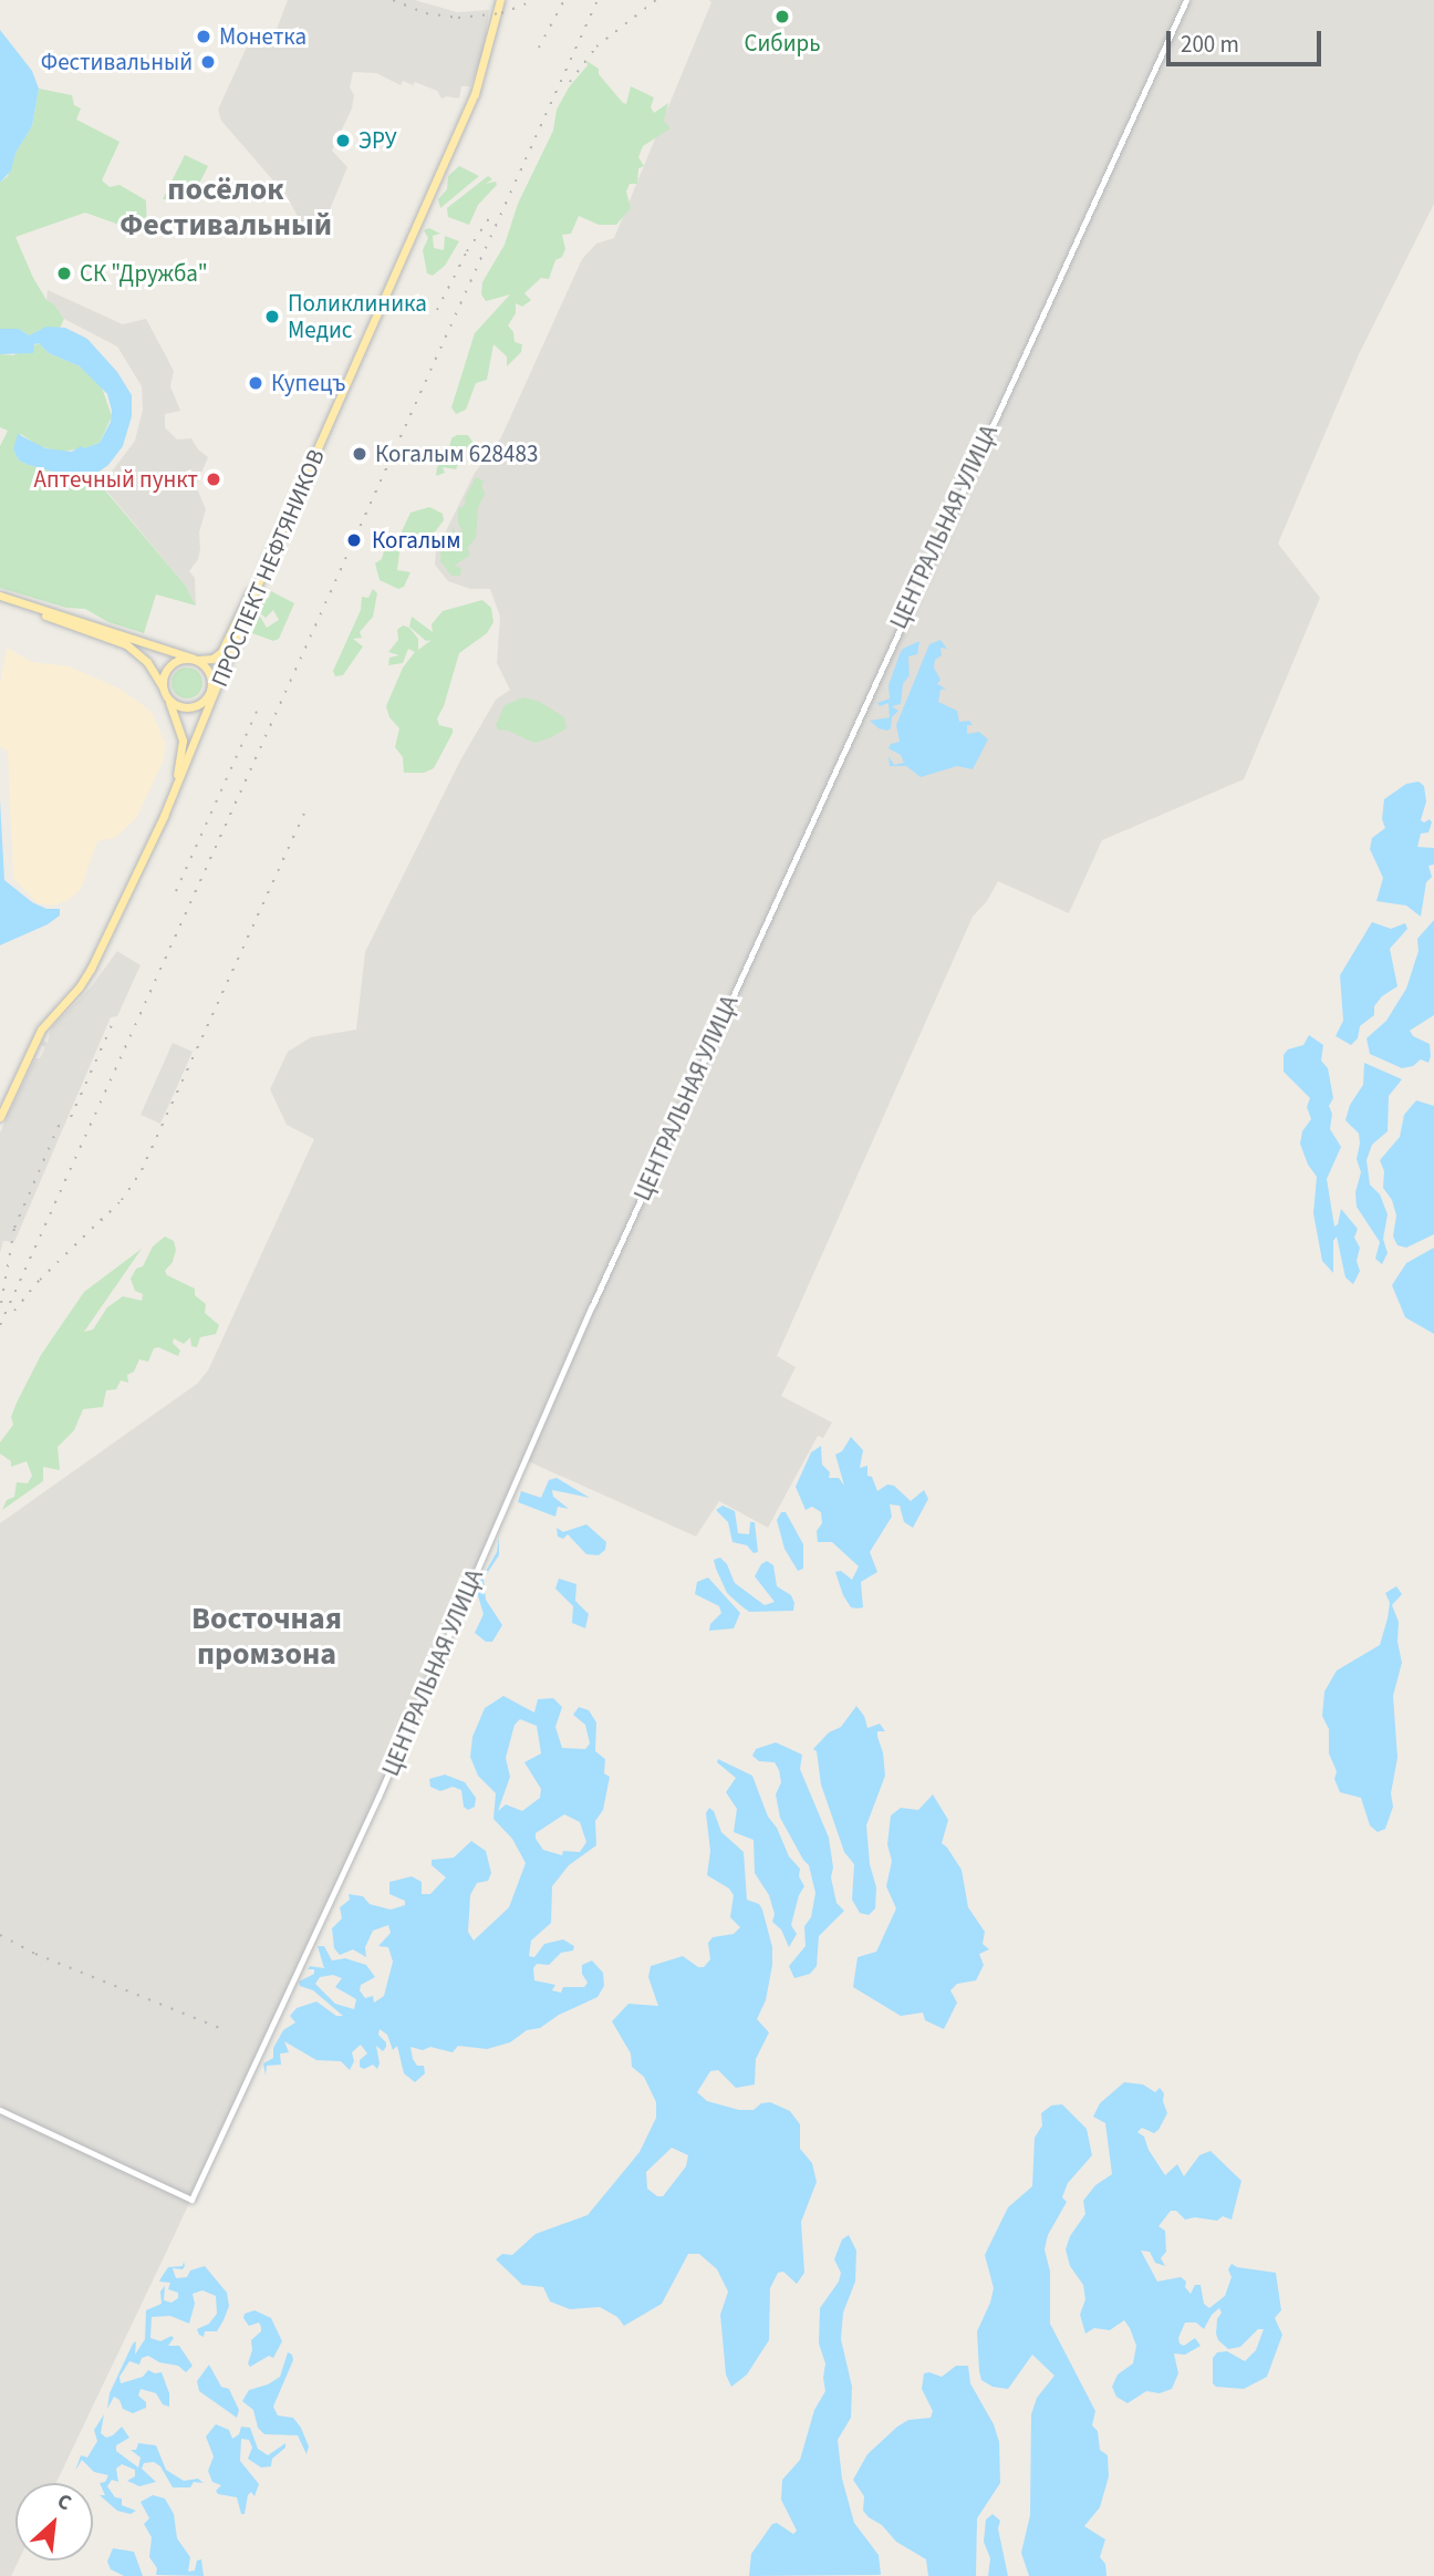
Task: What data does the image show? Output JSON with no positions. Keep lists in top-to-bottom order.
{
  "streets": {
    "main road": ["ПРОСПЕКТ НЕФТЯНИКОВ"],
    "street": ["ЦЕНТРАЛЬНАЯ УЛИЦА"]
  },
  "districts": ["посёлок Фестивальный", "Восточная промзона"],
  "places": [
    "Сибирь",
    "Монетка",
    "Фестивальный",
    "ЭРУ",
    "СК \"Дружба\"",
    "Поликлиника Медис",
    "Купецъ",
    "Когалым 628483",
    "Аптечный пункт",
    "Когалым"
  ],
  "scale_bar": "200 m",
  "north": "top right"
}
